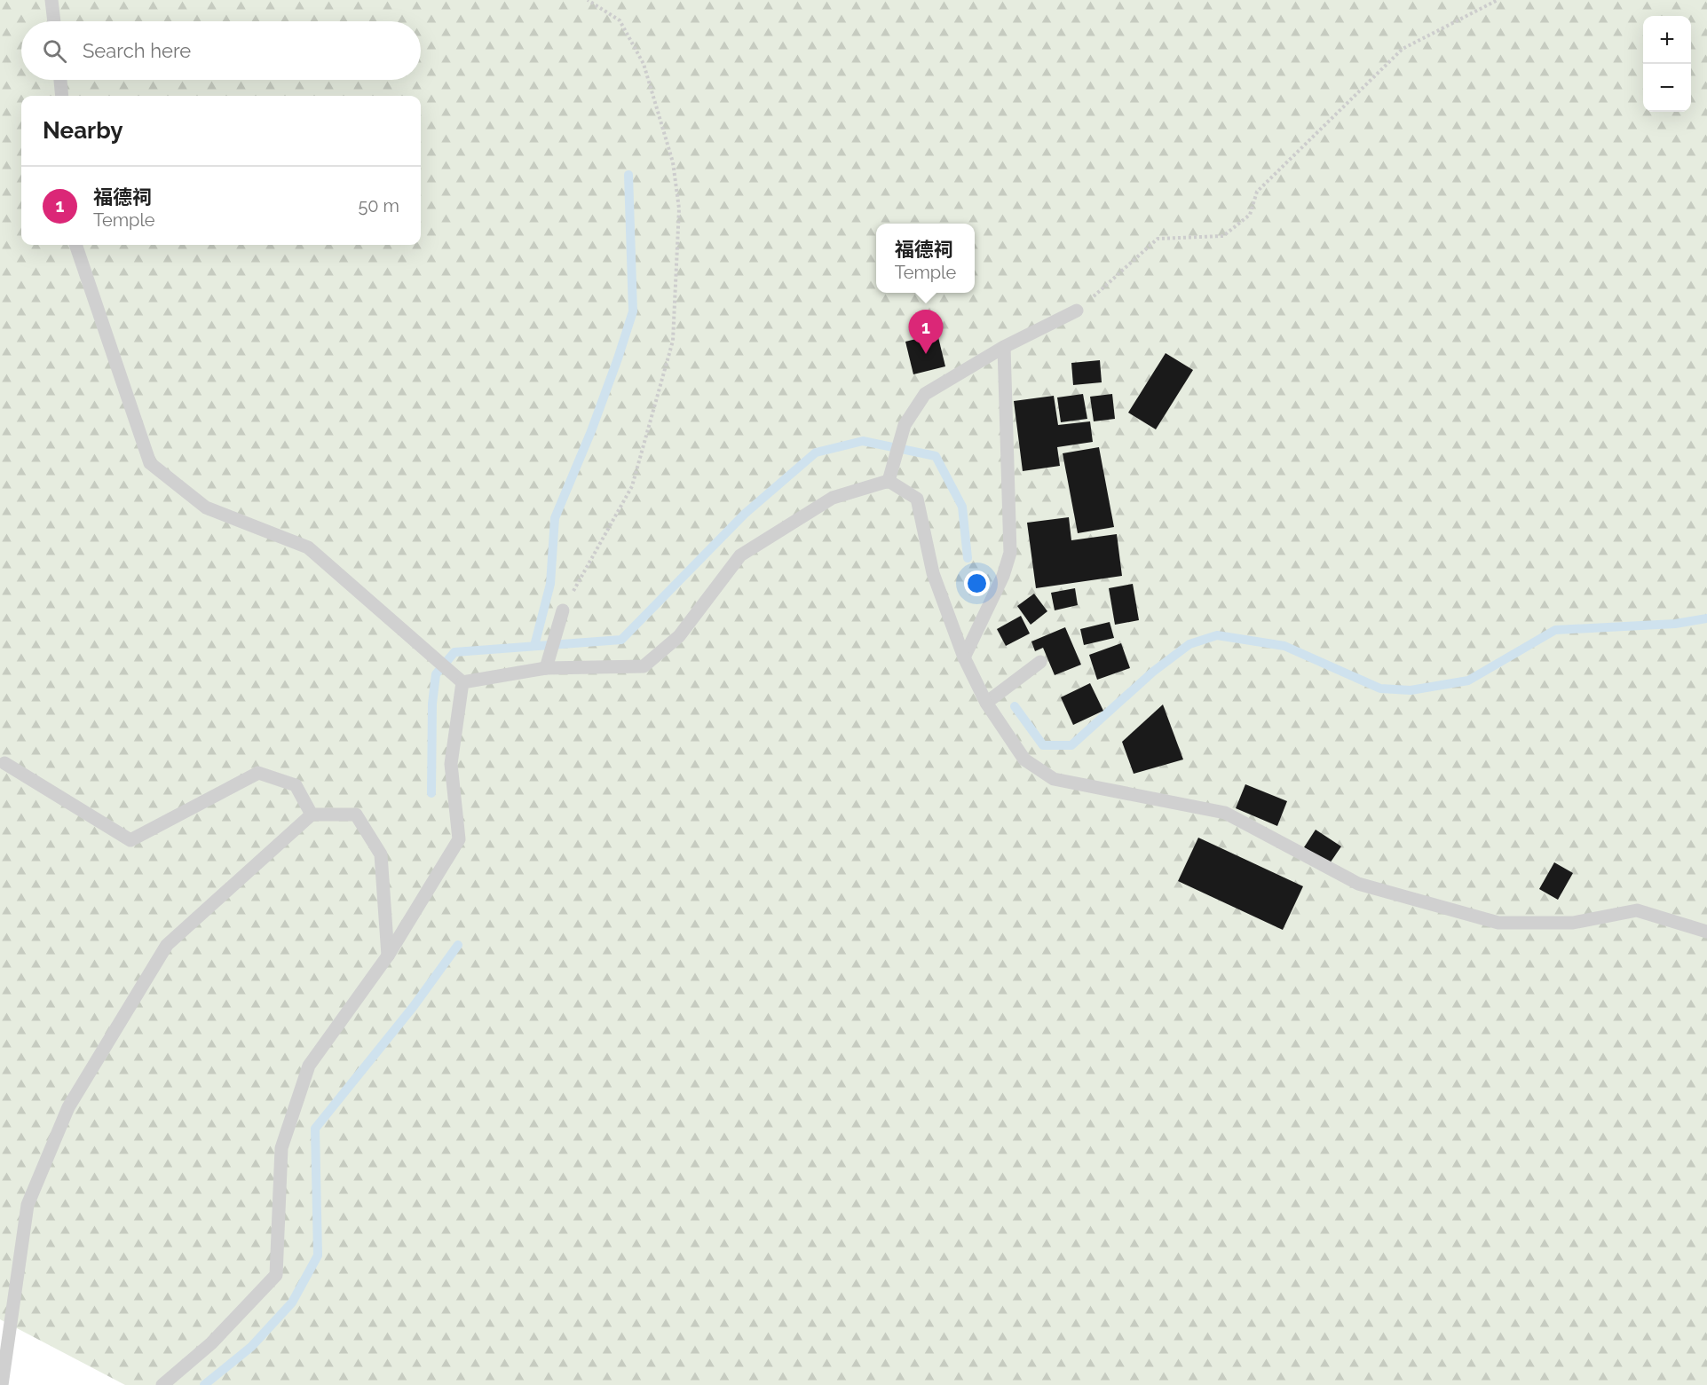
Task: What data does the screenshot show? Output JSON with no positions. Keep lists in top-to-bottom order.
{
  "page": {
    "map_buttons": ["+", "−"],
    "search": "Search here",
    "heading": "Nearby",
    "list": [
      {
        "mark": "1",
        "name": "福德祠",
        "note": "Temple",
        "value": "50 m"
      }
    ],
    "popup": ["福德祠", "Temple"],
    "pins": "1"
  }
}
